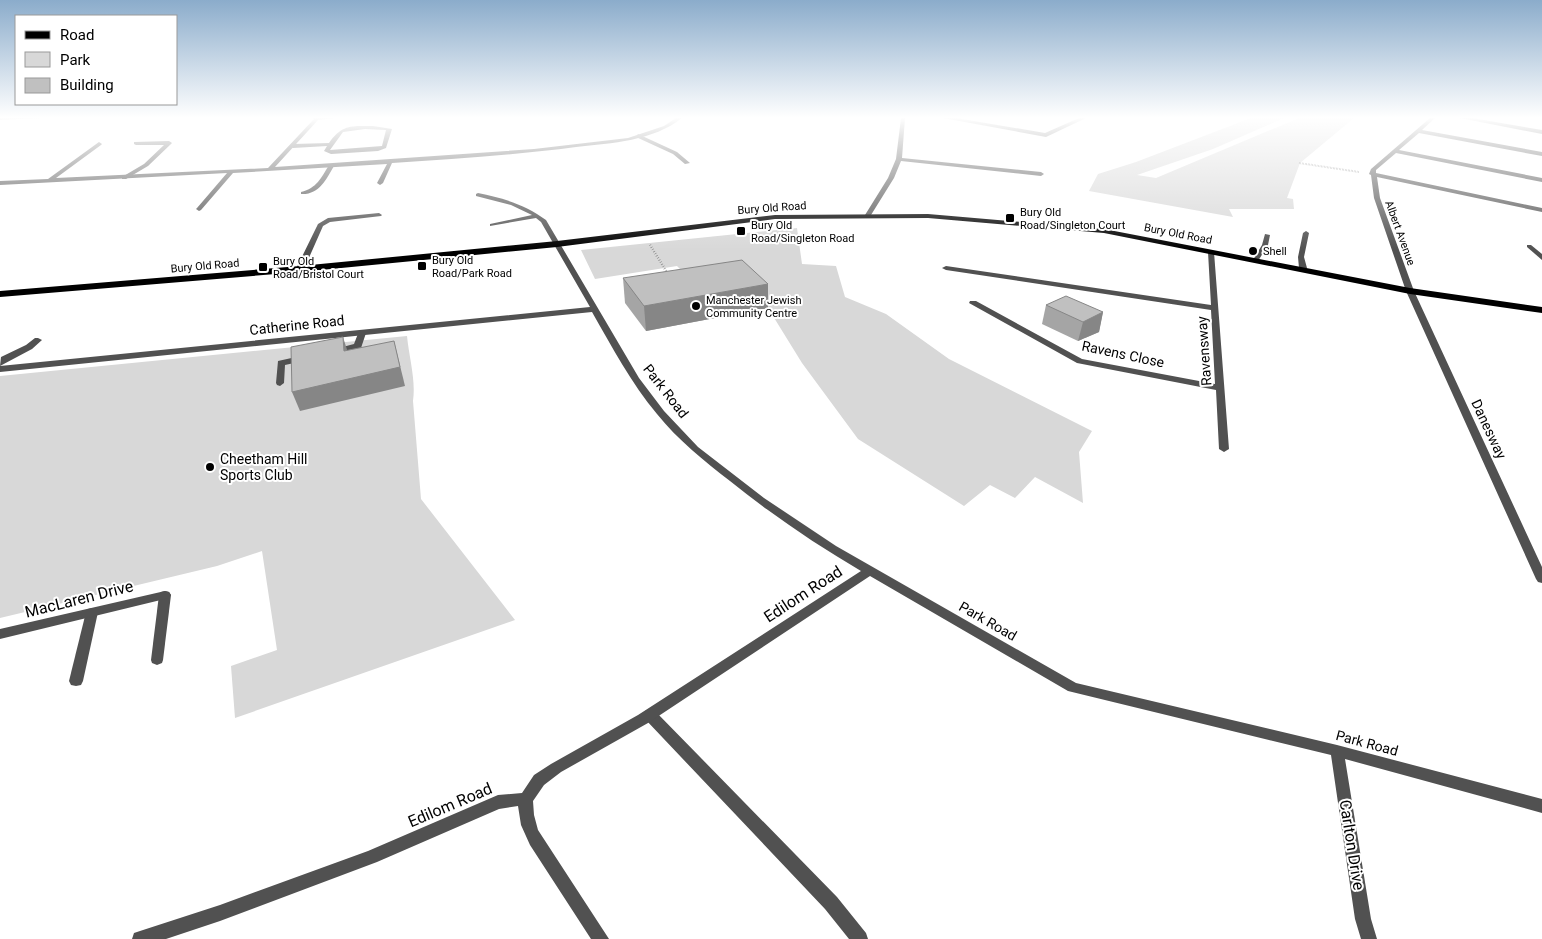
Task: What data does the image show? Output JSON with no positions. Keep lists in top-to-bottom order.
{
  "streets": {
    "main road": ["Bury Old Road"],
    "street": [
      "Albert Avenue",
      "Catherine Road",
      "Ravensway",
      "Ravens Close",
      "Park Road",
      "Danesway",
      "Edilom Road",
      "MacLaren Drive",
      "Carlton Drive"
    ]
  },
  "crossings": [
    ["Bury Old Road", "Albert Avenue"],
    ["Bury Old Road", "Ravensway"],
    ["Bury Old Road", "Park Road"],
    ["Bury Old Road", "Danesway"],
    ["Albert Avenue", "Danesway"],
    ["Catherine Road", "Park Road"],
    ["Ravensway", "Ravens Close"],
    ["Park Road", "Edilom Road"],
    ["Park Road", "Carlton Drive"]
  ],
  "places": {
    "transit": [
      "Bury Old Road/Singleton Court",
      "Bury Old Road/Singleton Road",
      "Bury Old Road/Park Road",
      "Bury Old Road/Bristol Court"
    ],
    "other": ["Shell", "Manchester Jewish Community Centre", "Cheetham Hill Sports Club"]
  },
  "legend": ["Road", "Park", "Building"]
}
